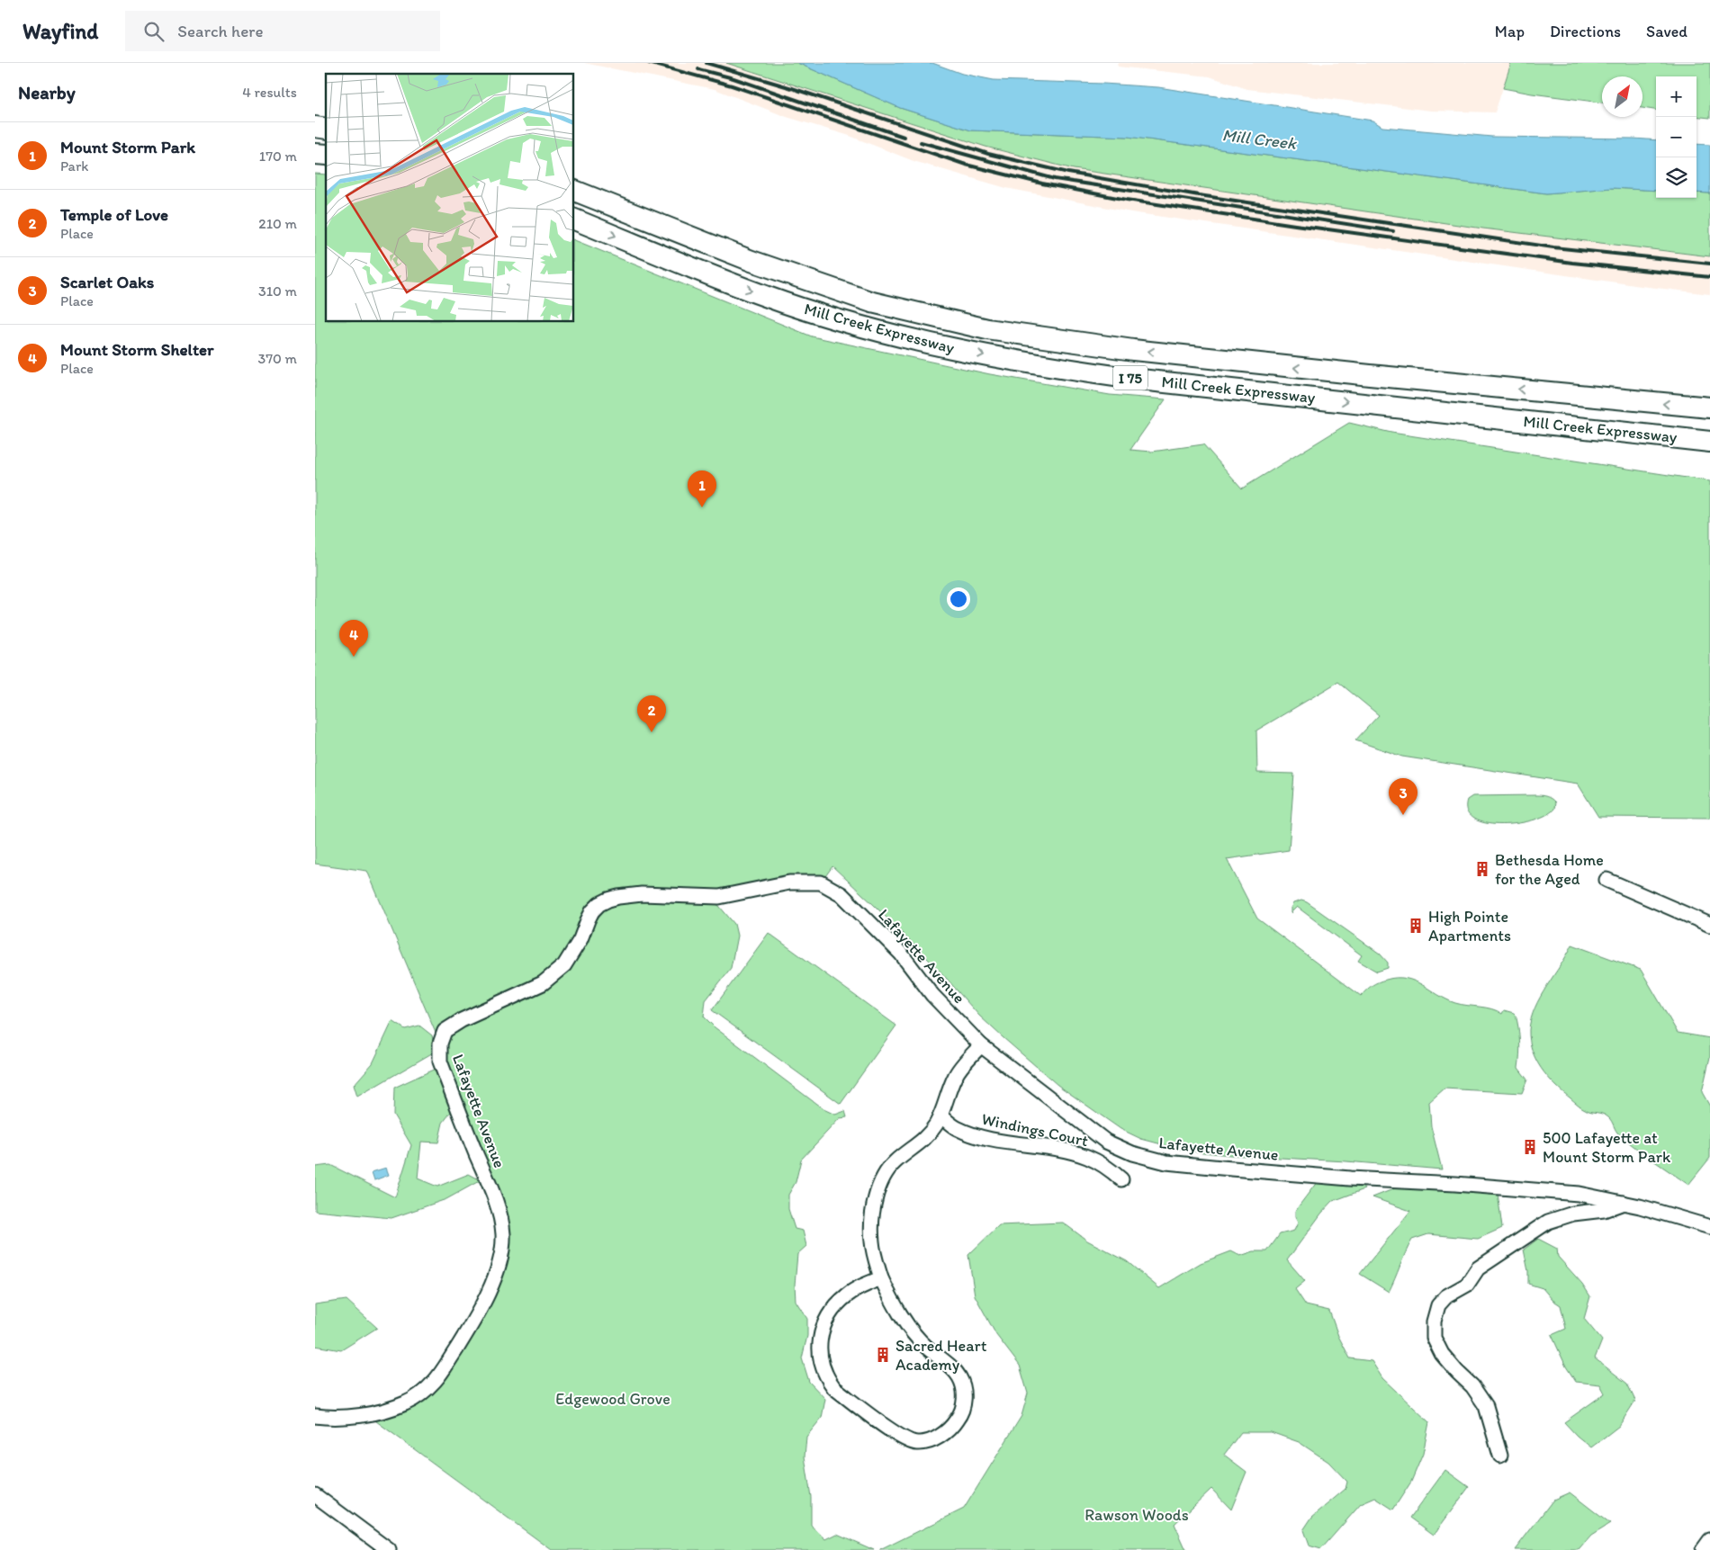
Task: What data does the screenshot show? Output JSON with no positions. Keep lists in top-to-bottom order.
{
  "streets": {
    "highway": ["Mill Creek Expressway", "I 75"],
    "street": ["Lafayette Avenue", "Windings Court"]
  },
  "water": ["Mill Creek"],
  "parks": ["Edgewood Grove", "Rawson Woods"],
  "places": {
    "building": [
      "Bethesda Home for the Aged",
      "High Pointe Apartments",
      "500 Lafayette at Mount Storm Park",
      "Sacred Heart Academy"
    ]
  },
  "north": "top right",
  "page": {
    "header": "Wayfind",
    "search": "Search here",
    "nav": ["Map", "Directions", "Saved"],
    "heading": ["Nearby", "4 results"],
    "map_buttons": ["+", "−"],
    "list": [
      {
        "mark": "1",
        "name": "Mount Storm Park",
        "note": "Park",
        "value": "170 m"
      },
      {
        "mark": "2",
        "name": "Temple of Love",
        "note": "Place",
        "value": "210 m"
      },
      {
        "mark": "3",
        "name": "Scarlet Oaks",
        "note": "Place",
        "value": "310 m"
      },
      {
        "mark": "4",
        "name": "Mount Storm Shelter",
        "note": "Place",
        "value": "370 m"
      }
    ],
    "pins": [
      "1",
      "4",
      "2",
      "3"
    ]
  }
}
